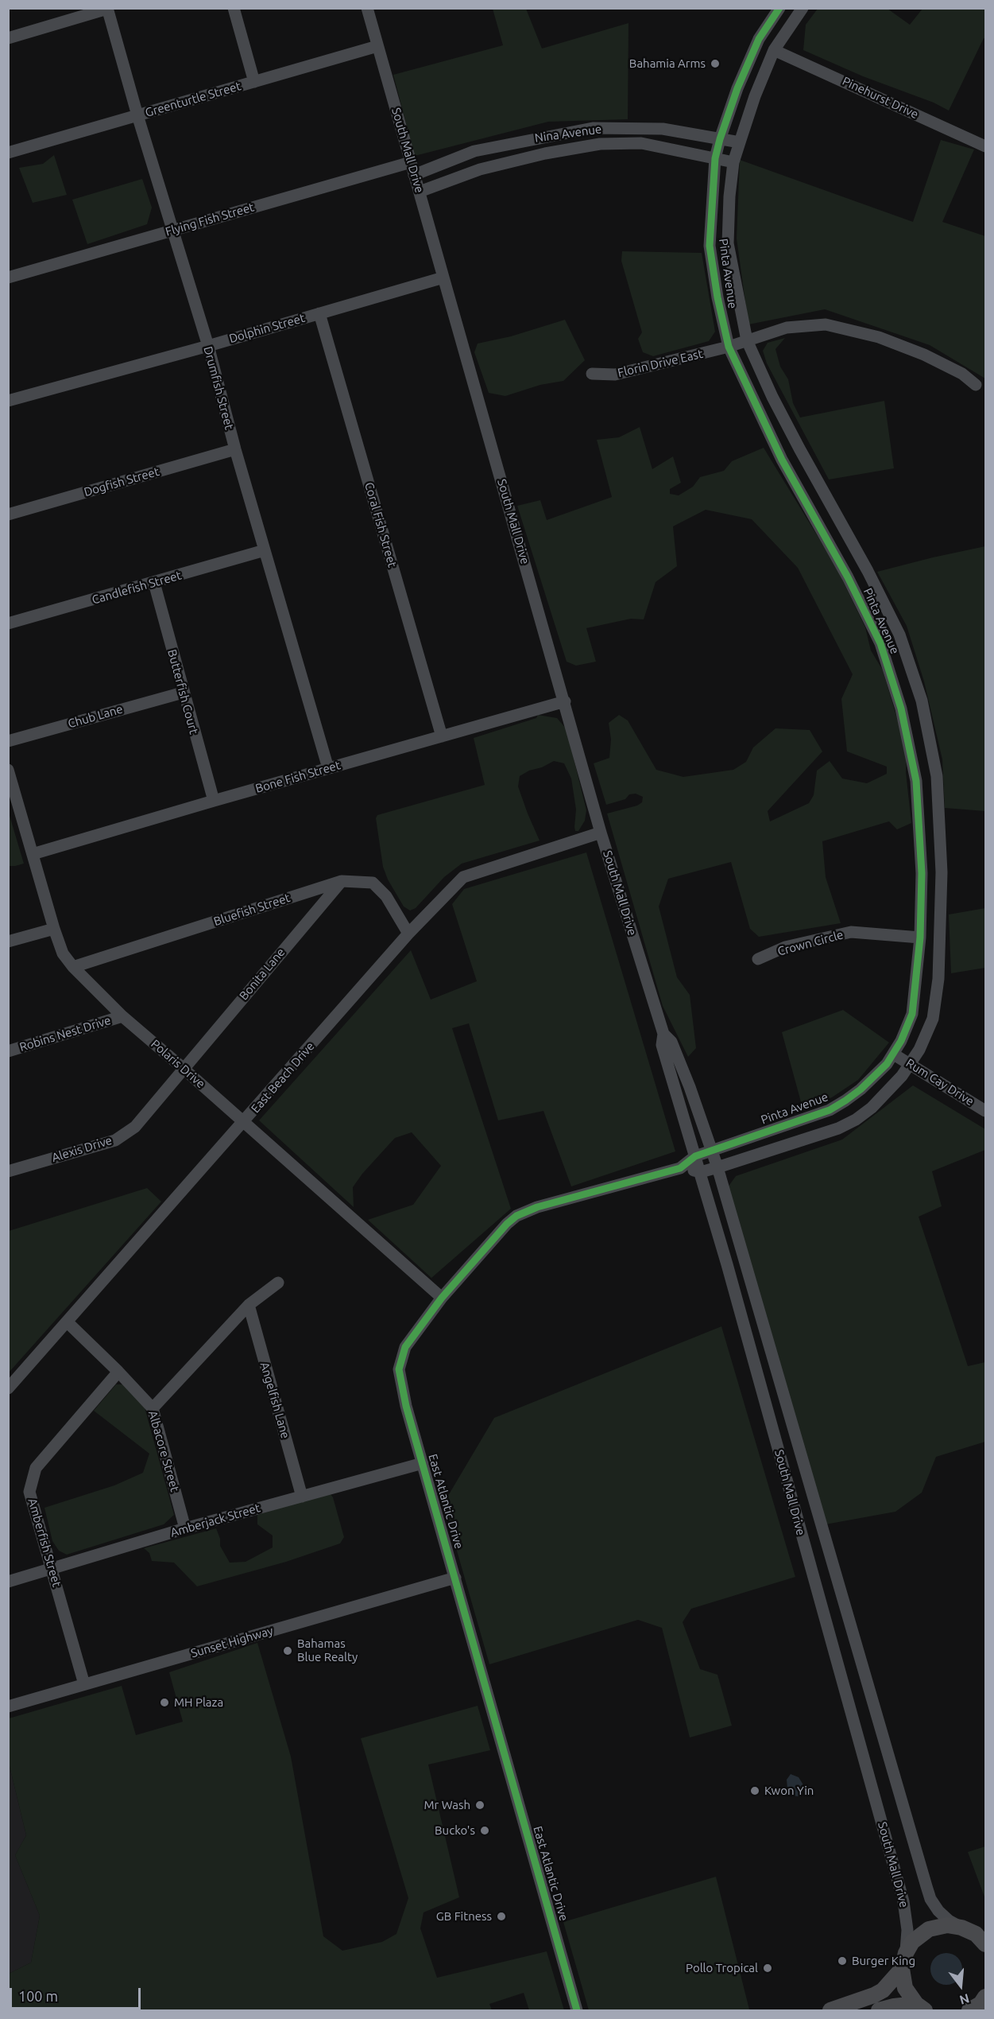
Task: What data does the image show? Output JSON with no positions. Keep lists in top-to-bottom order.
{
  "streets": {
    "street": [
      "Pinehurst Drive",
      "Greenturtle Street",
      "Nina Avenue",
      "South Mall Drive",
      "Flying Fish Street",
      "Pinta Avenue",
      "Dolphin Street",
      "Florin Drive East",
      "Drumfish Street",
      "Dogfish Street",
      "Coral Fish Street",
      "Candlefish Street",
      "Butterfish Court",
      "Chub Lane",
      "Bone Fish Street",
      "Bluefish Street",
      "Crown Circle",
      "Bonita Lane",
      "Robins Nest Drive",
      "Polaris Drive",
      "East Beach Drive",
      "Rum Cay Drive",
      "Alexis Drive",
      "Angelfish Lane",
      "Albacore Street",
      "East Atlantic Drive",
      "Amberjack Street",
      "Amberfish Street",
      "Sunset Highway"
    ]
  },
  "crossings": [
    ["Pinehurst Drive", "Pinta Avenue"],
    ["Greenturtle Street", "South Mall Drive"],
    ["Greenturtle Street", "Drumfish Street"],
    ["Nina Avenue", "South Mall Drive"],
    ["Nina Avenue", "Pinta Avenue"],
    ["South Mall Drive", "Flying Fish Street"],
    ["South Mall Drive", "Pinta Avenue"],
    ["South Mall Drive", "Dolphin Street"],
    ["South Mall Drive", "Bone Fish Street"],
    ["South Mall Drive", "East Beach Drive"],
    ["South Mall Drive", "East Atlantic Drive"],
    ["Flying Fish Street", "Drumfish Street"],
    ["Pinta Avenue", "Florin Drive East"],
    ["Pinta Avenue", "Crown Circle"],
    ["Pinta Avenue", "Rum Cay Drive"],
    ["Pinta Avenue", "East Atlantic Drive"],
    ["Dolphin Street", "Drumfish Street"],
    ["Dolphin Street", "Coral Fish Street"],
    ["Drumfish Street", "Dogfish Street"],
    ["Drumfish Street", "Candlefish Street"],
    ["Drumfish Street", "Bone Fish Street"],
    ["Coral Fish Street", "Bone Fish Street"],
    ["Candlefish Street", "Butterfish Court"],
    ["Butterfish Court", "Chub Lane"],
    ["Butterfish Court", "Bone Fish Street"],
    ["Bone Fish Street", "Polaris Drive"],
    ["Bluefish Street", "Bonita Lane"],
    ["Bluefish Street", "Polaris Drive"],
    ["Bluefish Street", "East Beach Drive"],
    ["Bonita Lane", "Polaris Drive"],
    ["Bonita Lane", "Alexis Drive"],
    ["Robins Nest Drive", "Polaris Drive"],
    ["Polaris Drive", "East Beach Drive"],
    ["Polaris Drive", "Alexis Drive"],
    ["Polaris Drive", "East Atlantic Drive"],
    ["East Beach Drive", "Albacore Street"],
    ["Angelfish Lane", "Amberjack Street"],
    ["Albacore Street", "Amberjack Street"],
    ["Albacore Street", "Amberfish Street"],
    ["East Atlantic Drive", "Amberjack Street"],
    ["East Atlantic Drive", "Sunset Highway"],
    ["Amberjack Street", "Amberfish Street"],
    ["Amberfish Street", "Sunset Highway"]
  ],
  "places": [
    "Bahamia Arms",
    "Bahamas Blue Realty",
    "MH Plaza",
    "Kwon Yin",
    "Mr Wash",
    "Bucko's",
    "GB Fitness",
    "Burger King",
    "Pollo Tropical"
  ],
  "scale_bar": "100 m",
  "north": "bottom"
}
